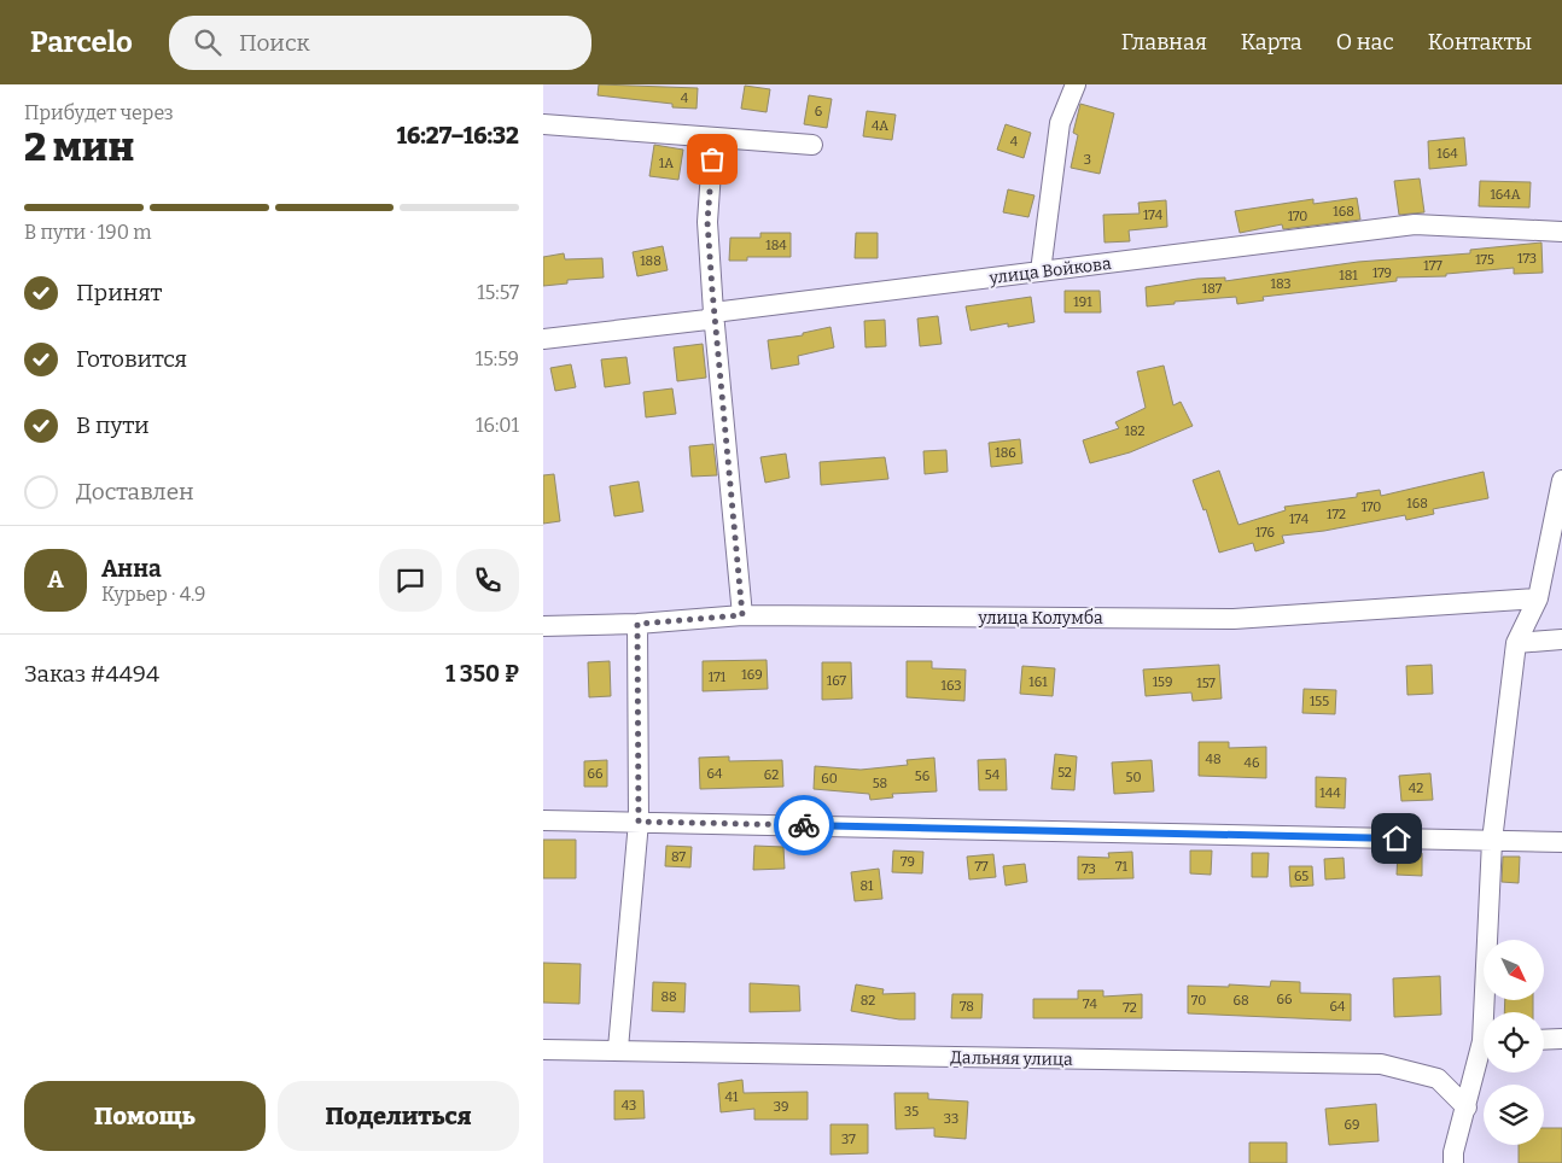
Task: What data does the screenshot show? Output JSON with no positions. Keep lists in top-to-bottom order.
{
  "streets": {
    "street": ["улица Войкова", "улица Колумба", "Дальняя улица"]
  },
  "house_numbers": [
    "4",
    "6",
    "4А",
    "4",
    "164",
    "3",
    "1А",
    "164А",
    "168",
    "174",
    "170",
    "184",
    "173",
    "175",
    "188",
    "177",
    "179",
    "181",
    "183",
    "187",
    "191",
    "182",
    "186",
    "168",
    "170",
    "172",
    "174",
    "176",
    "169",
    "171",
    "167",
    "161",
    "159",
    "157",
    "163",
    "155",
    "48",
    "46",
    "52",
    "66",
    "64",
    "62",
    "54",
    "56",
    "50",
    "60",
    "58",
    "42",
    "144",
    "87",
    "79",
    "77",
    "71",
    "73",
    "65",
    "81",
    "88",
    "66",
    "82",
    "70",
    "68",
    "74",
    "78",
    "64",
    "72",
    "41",
    "43",
    "39",
    "35",
    "33",
    "69",
    "37"
  ],
  "north": "bottom right",
  "page": {
    "header": "Parcelo",
    "search": "Поиск",
    "nav": [
      "Главная",
      "Карта",
      "О нас",
      "Контакты"
    ],
    "heading": ["2 мин", "Прибудет через", "16:27–16:32"],
    "panel": [
      "Анна",
      "Курьер · 4.9",
      "Заказ #4494",
      "1 350 ₽"
    ],
    "bar": "В пути · 190 m",
    "list": [
      ["Принят", "15:57"],
      ["Готовится", "15:59"],
      ["В пути", "16:01"],
      "Доставлен"
    ],
    "round": "А",
    "buttons": ["Помощь", "Поделиться"]
  }
}
